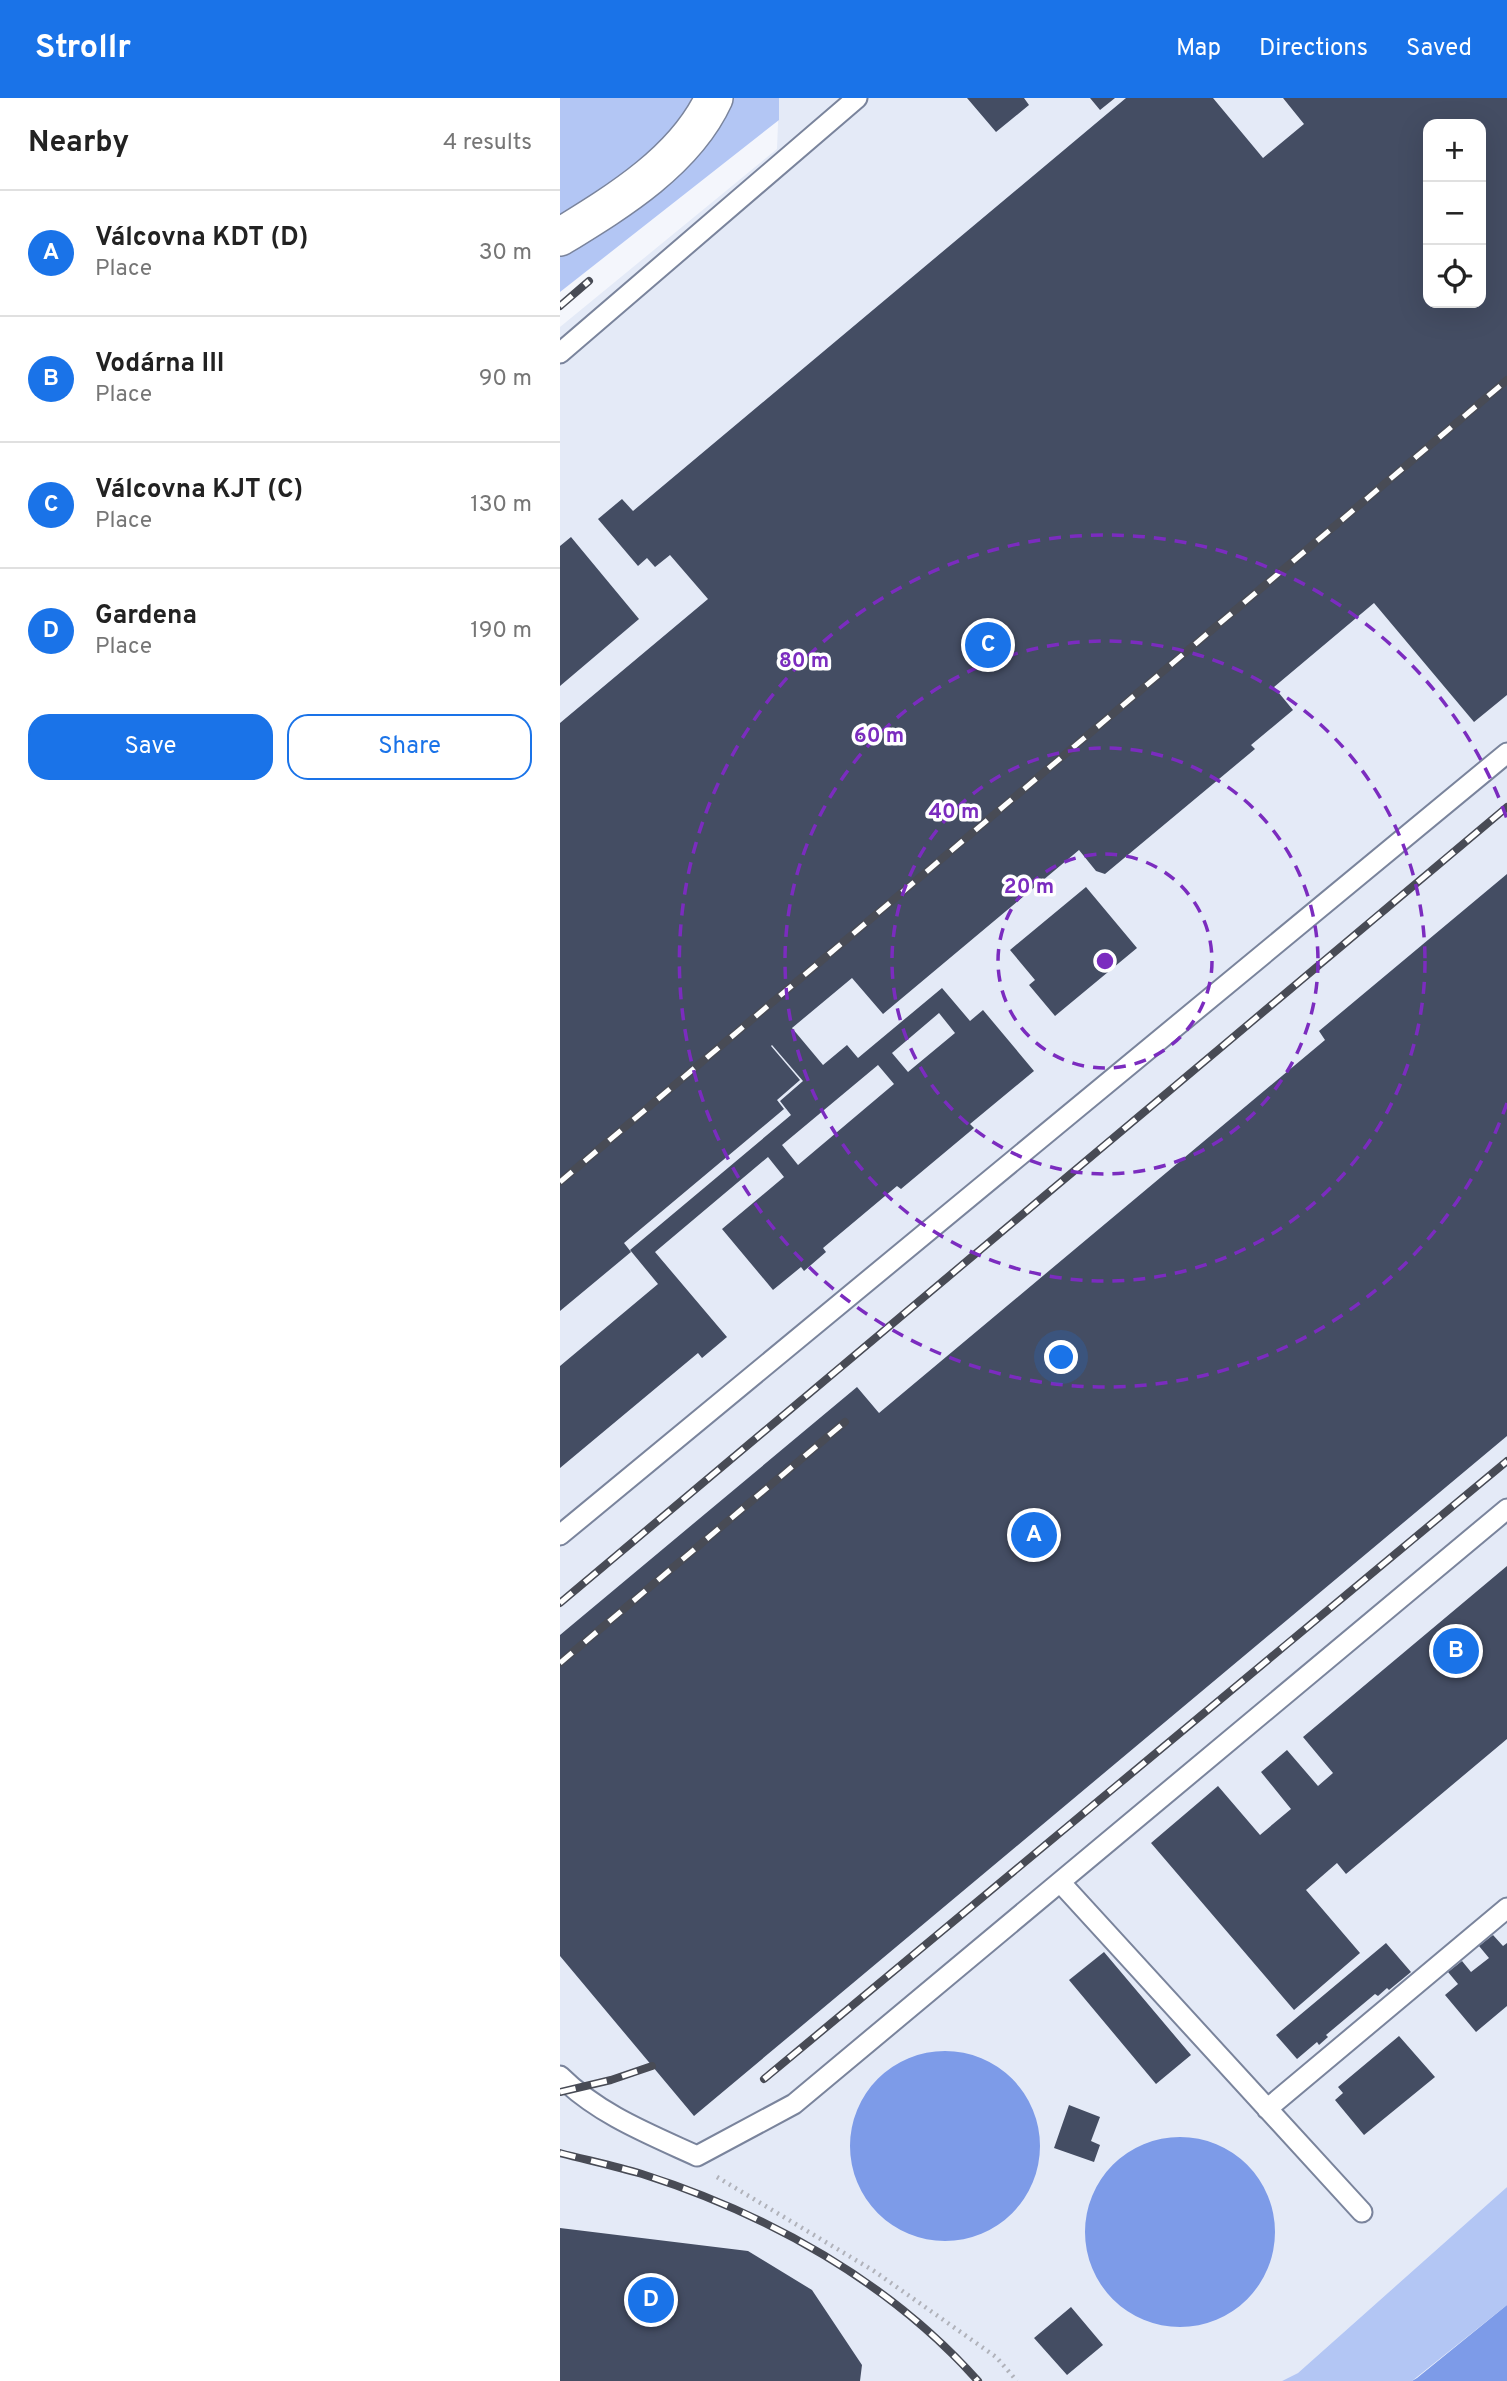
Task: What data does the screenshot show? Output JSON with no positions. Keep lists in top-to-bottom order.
{
  "page": {
    "header": "Strollr",
    "nav": ["Map", "Directions", "Saved"],
    "heading": ["Nearby", "4 results"],
    "map_buttons": ["+", "−"],
    "list": [
      {
        "mark": "A",
        "name": "Válcovna KDT (D)",
        "note": "Place",
        "value": "30 m"
      },
      {
        "mark": "B",
        "name": "Vodárna III",
        "note": "Place",
        "value": "90 m"
      },
      {
        "mark": "C",
        "name": "Válcovna KJT (C)",
        "note": "Place",
        "value": "130 m"
      },
      {
        "mark": "D",
        "name": "Gardena",
        "note": "Place",
        "value": "190 m"
      }
    ],
    "pins": [
      "C",
      "A",
      "B",
      "D"
    ],
    "buttons": ["Save", "Share"]
  },
  "rings": [
    "80 m",
    "60 m",
    "40 m",
    "20 m"
  ]
}
